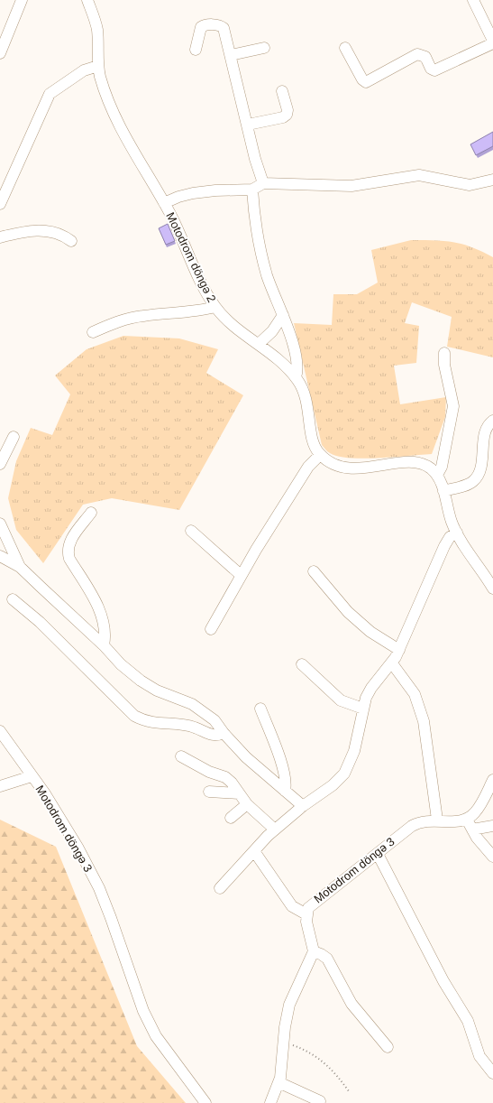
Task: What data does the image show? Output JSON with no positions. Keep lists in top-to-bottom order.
{
  "streets": {
    "street": ["Motodrom döngə 2", "Motodrom döngə 3"]
  }
}
